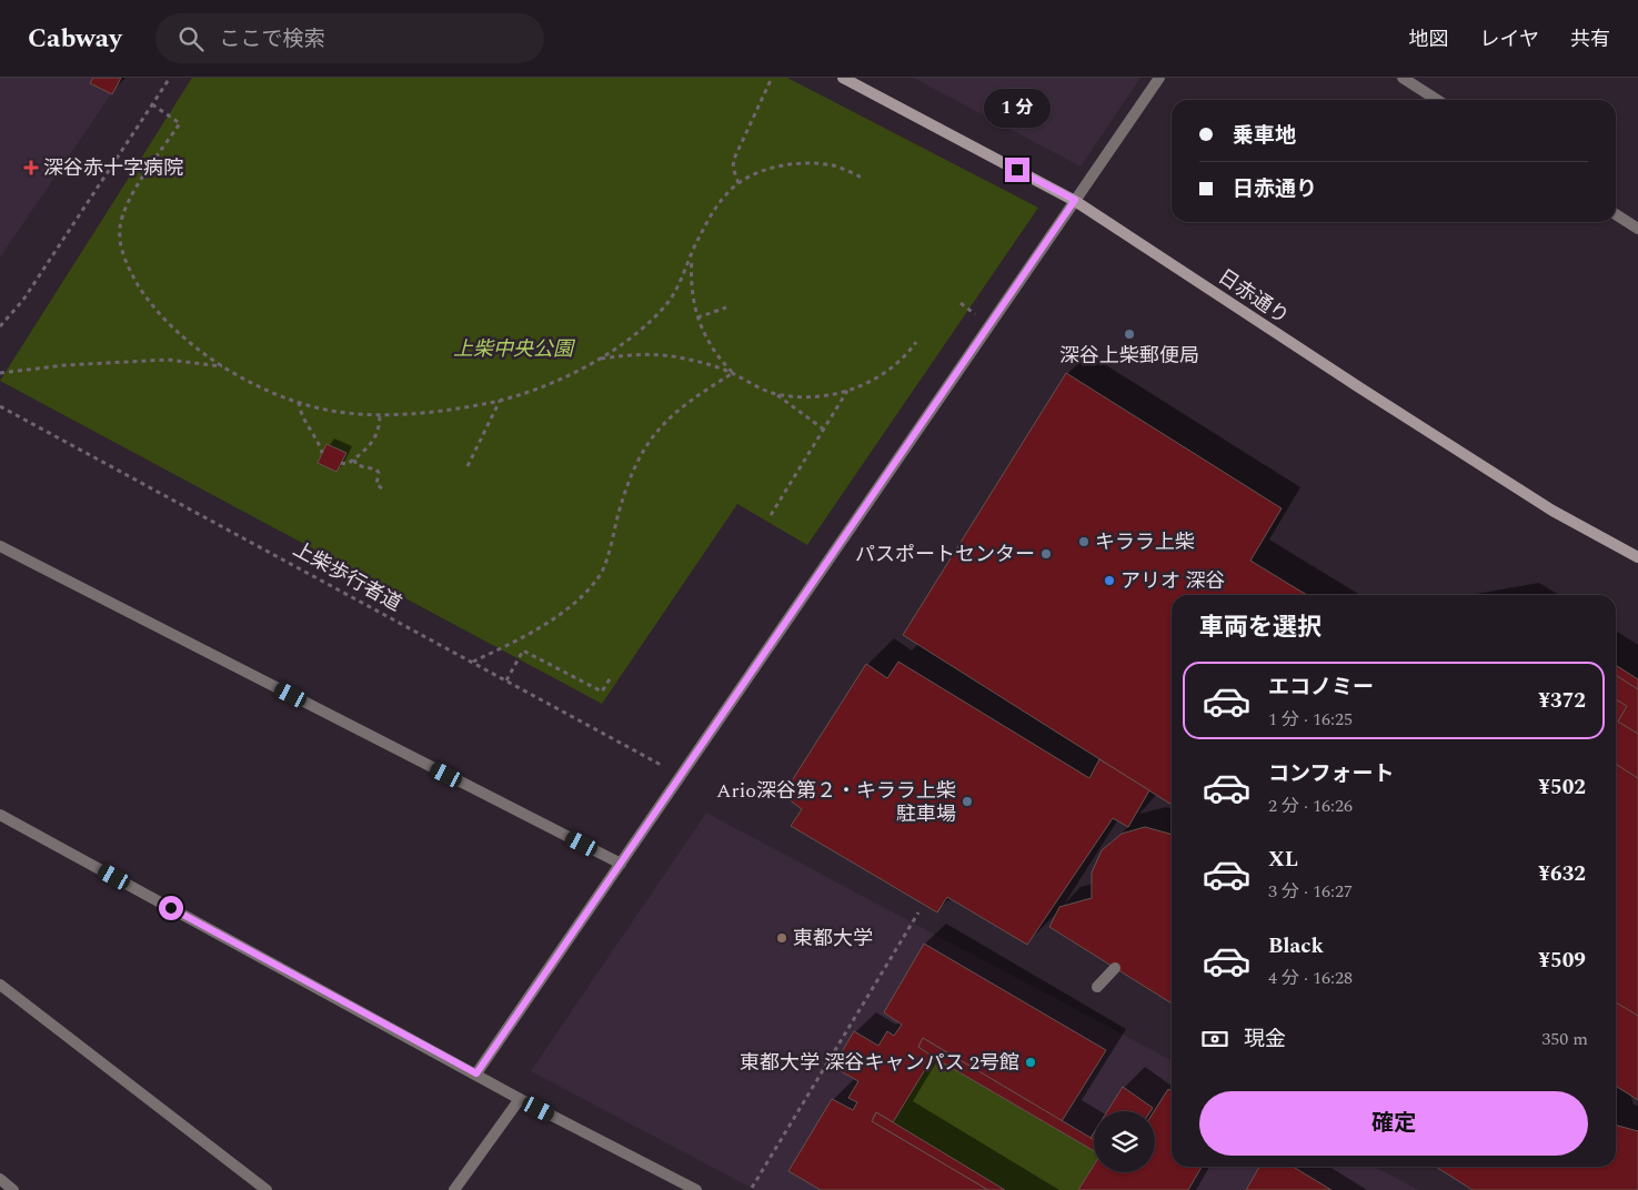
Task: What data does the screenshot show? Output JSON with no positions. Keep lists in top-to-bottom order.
{
  "streets": {
    "street": ["日赤通り"],
    "path": ["上柴歩行者道"]
  },
  "parks": ["上柴中央公園"],
  "places": {
    "health": ["深谷赤十字病院"],
    "other": [
      "深谷上柴郵便局",
      "キララ上柴",
      "パスポートセンター",
      "アリオ 深谷",
      "Ario深谷第２・キララ上柴 駐車場",
      "東都大学",
      "東都大学 深谷キャンパス 2号館"
    ]
  },
  "page": {
    "header": "Cabway",
    "search": "ここで検索",
    "nav": ["地図", "レイヤ", "共有"],
    "bubble": "1 分",
    "banner": ["乗車地", "日赤通り"],
    "heading": "車両を選択",
    "list": [
      {
        "name": "エコノミー",
        "note": "1 分 · 16:25",
        "value": "¥372"
      },
      {
        "name": "コンフォート",
        "note": "2 分 · 16:26",
        "value": "¥502"
      },
      {
        "name": "XL",
        "note": "3 分 · 16:27",
        "value": "¥632"
      },
      {
        "name": "Black",
        "note": "4 分 · 16:28",
        "value": "¥509"
      }
    ],
    "pay": ["現金", "350 m"],
    "buttons": "確定"
  }
}
